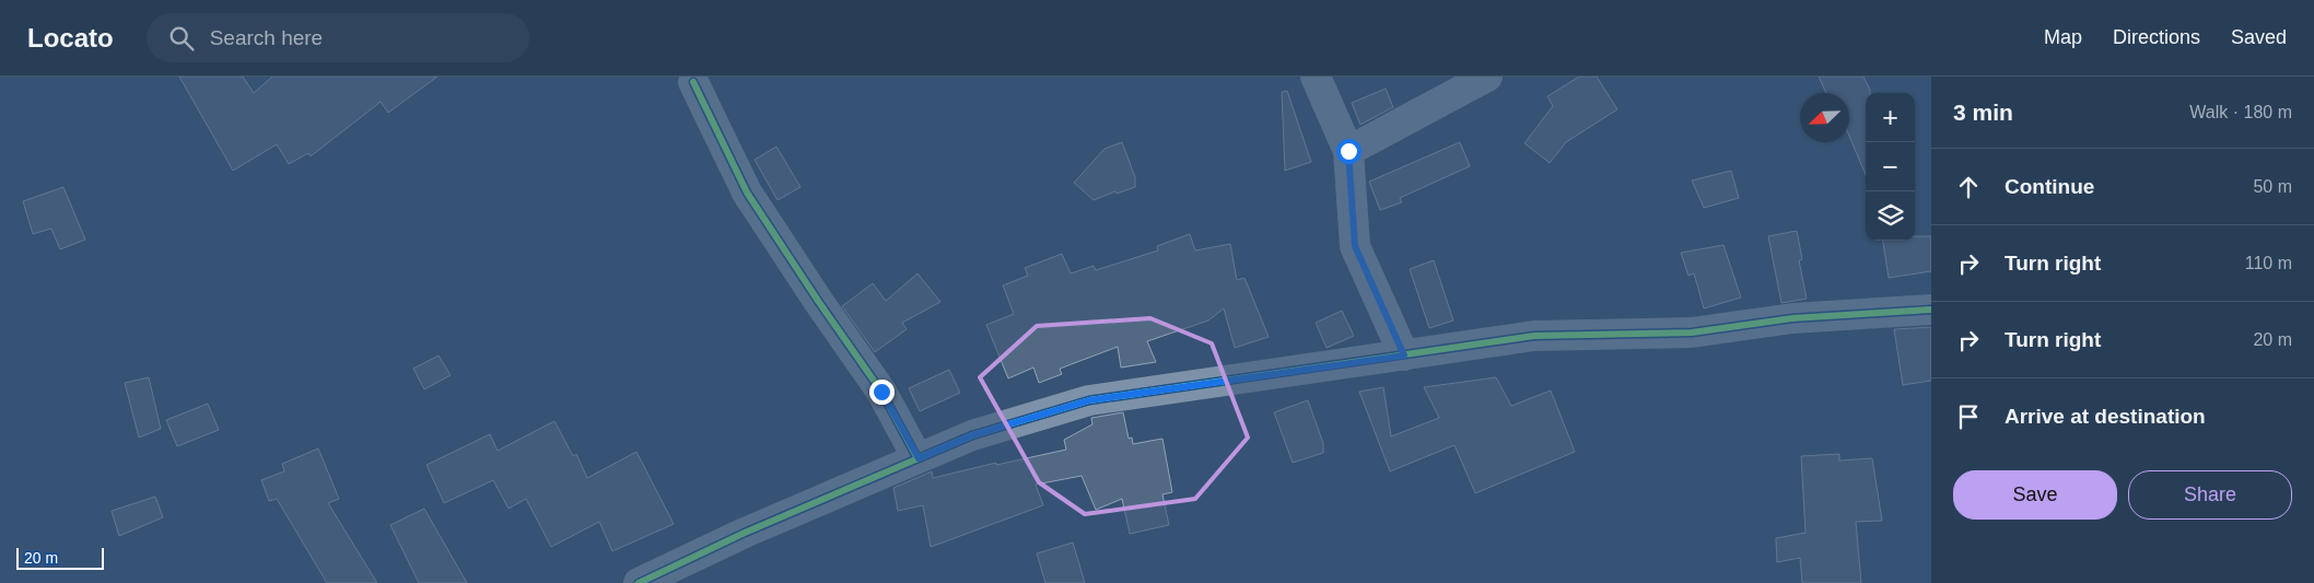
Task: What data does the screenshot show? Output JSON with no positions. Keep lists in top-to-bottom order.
{
  "scale_bar": "20 m",
  "north": "bottom left",
  "page": {
    "header": "Locato",
    "search": "Search here",
    "nav": ["Map", "Directions", "Saved"],
    "heading": ["3 min", "Walk · 180 m"],
    "map_buttons": ["+", "−"],
    "list": [
      ["Continue", "50 m"],
      ["Turn right", "110 m"],
      ["Turn right", "20 m"],
      "Arrive at destination"
    ],
    "buttons": ["Save", "Share"],
    "scale": "20 m"
  }
}
